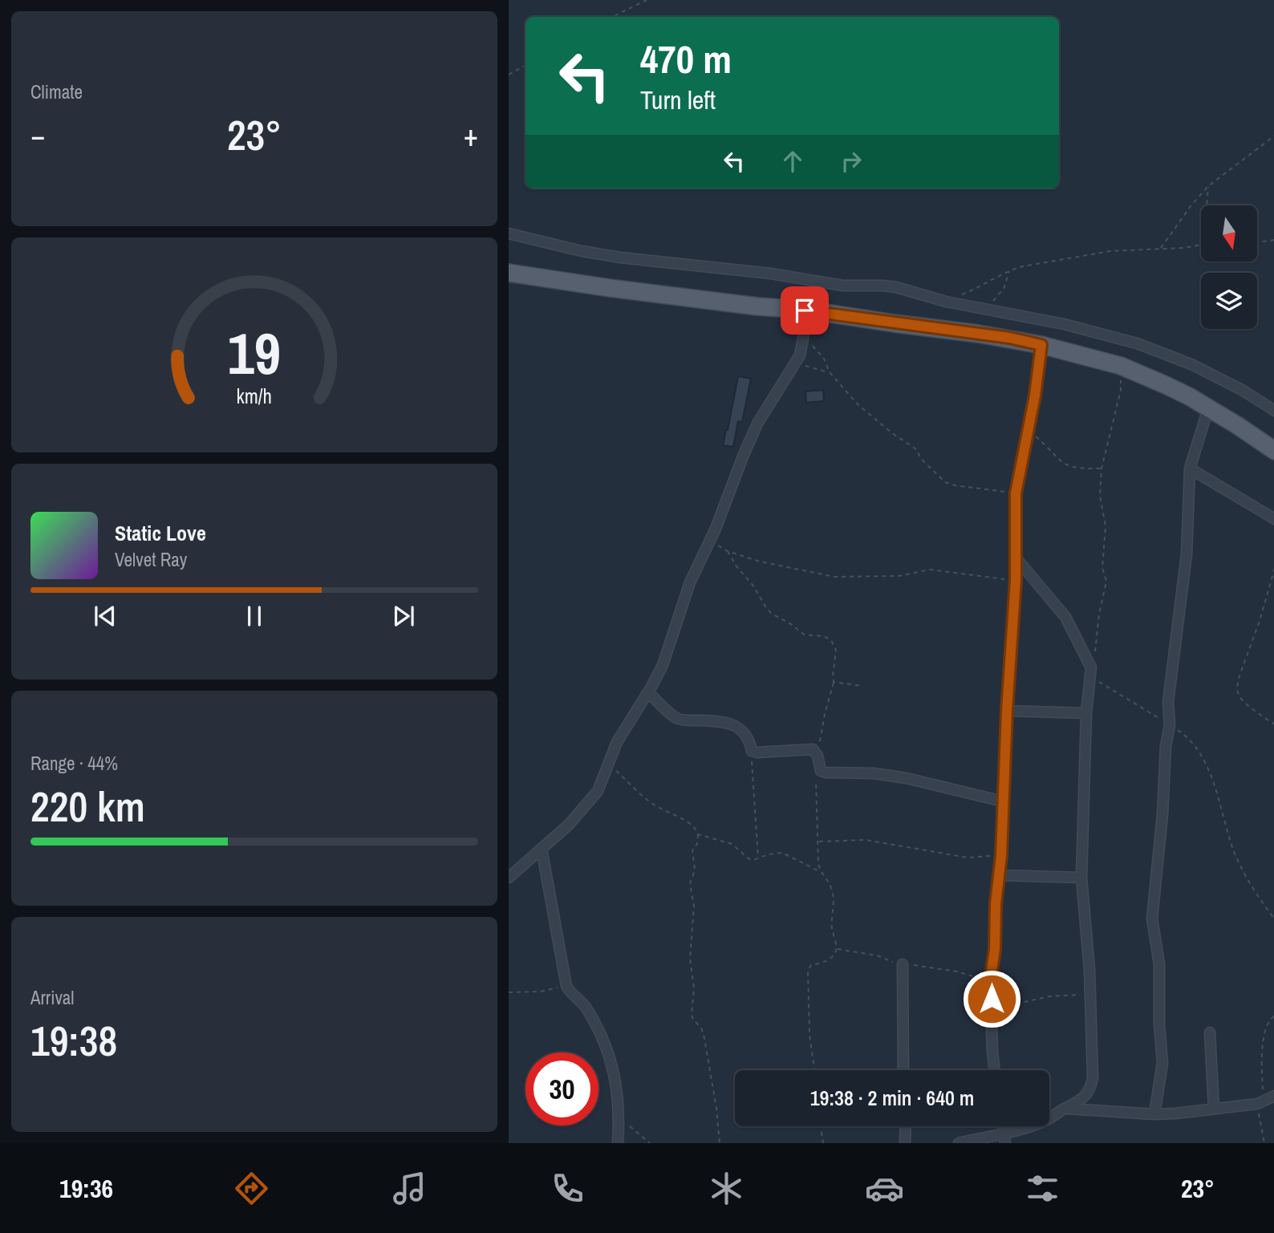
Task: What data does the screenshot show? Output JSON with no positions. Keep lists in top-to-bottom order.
{
  "north": "bottom",
  "page": {
    "tile": [
      "Climate",
      ["Range · 44%", "220 km"],
      ["Arrival", "19:38"]
    ],
    "turn": ["470 m", "Turn left"],
    "heat": ["−", "23°", "+"],
    "song": ["Static Love", "Velvet Ray"],
    "limit": "30",
    "trip": "19:38 · 2 min · 640 m",
    "tabs": ["19:36", "23°"],
    "gauge": ["19", "km/h"]
  }
}
